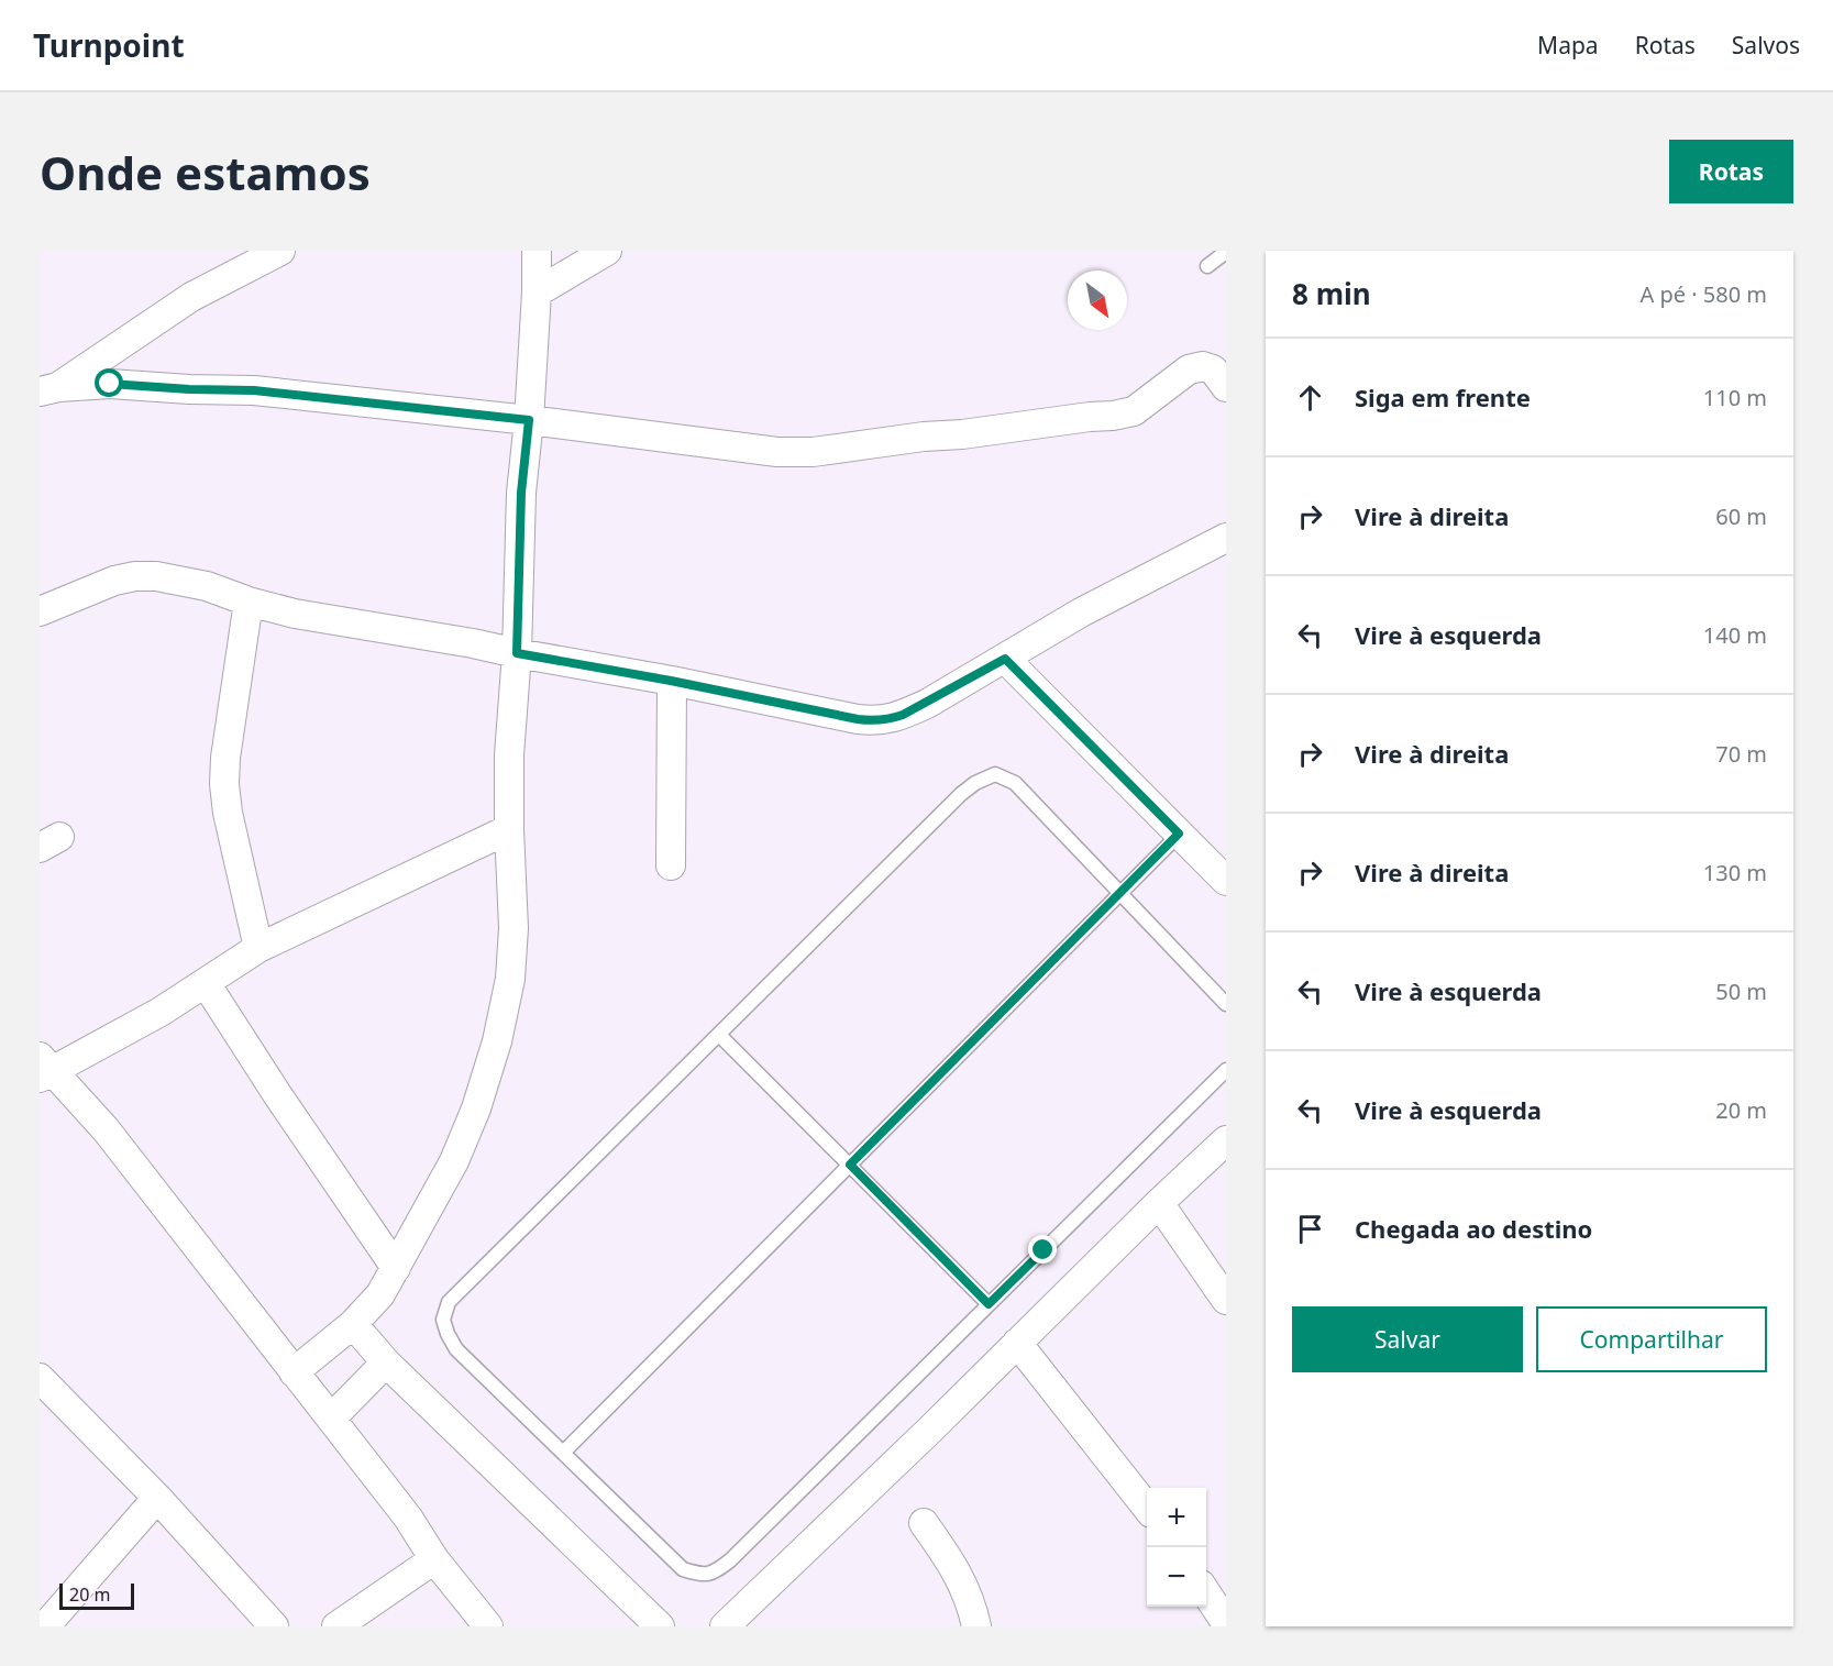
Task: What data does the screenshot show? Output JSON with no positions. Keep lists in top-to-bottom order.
{
  "scale_bar": "20 m",
  "north": "bottom right",
  "page": {
    "header": "Turnpoint",
    "nav": ["Mapa", "Rotas", "Salvos"],
    "buttons": [
      "Rotas",
      ["Salvar", "Compartilhar"]
    ],
    "title": "Onde estamos",
    "heading": ["8 min", "A pé · 580 m"],
    "list": [
      ["Siga em frente", "110 m"],
      ["Vire à direita", "60 m"],
      ["Vire à esquerda", "140 m"],
      ["Vire à direita", "70 m"],
      ["Vire à direita", "130 m"],
      ["Vire à esquerda", "50 m"],
      ["Vire à esquerda", "20 m"],
      "Chegada ao destino"
    ],
    "map_buttons": ["+", "−"],
    "scale": "20 m"
  }
}
